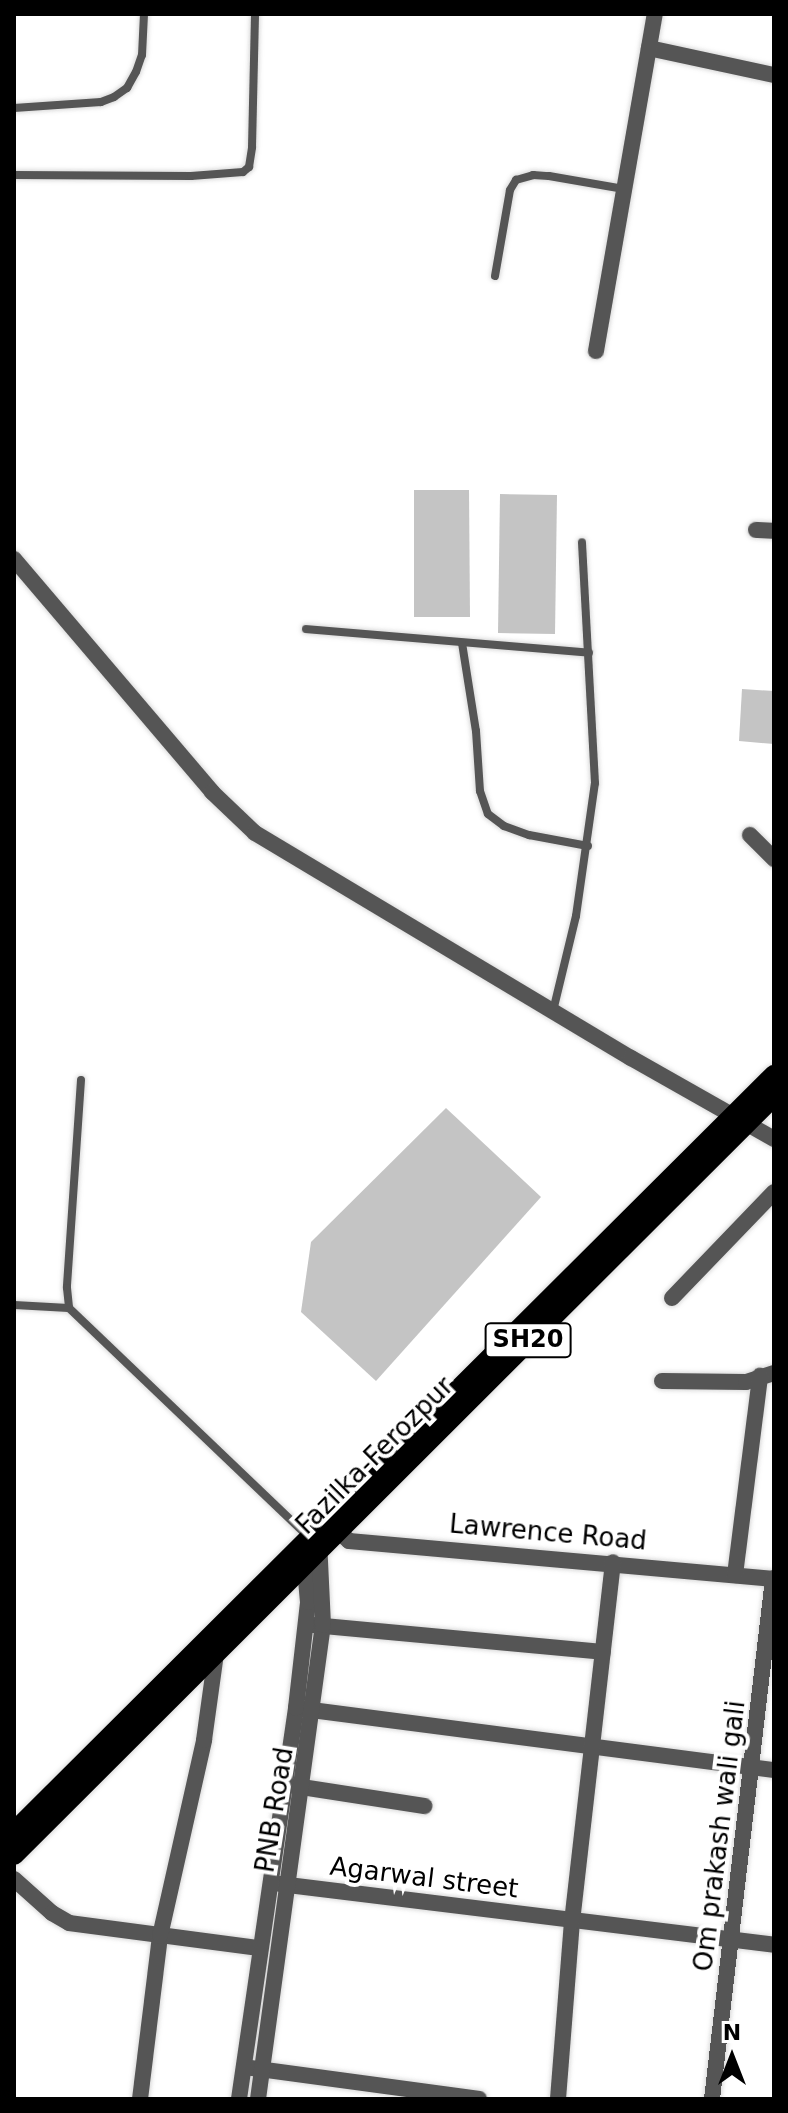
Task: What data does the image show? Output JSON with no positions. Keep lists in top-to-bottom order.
{
  "streets": {
    "main road": ["SH20", "Fazilka-Ferozpur"],
    "street": [
      "Lawrence Road",
      "PNB Road",
      "Om prakash wali gali",
      "Agarwal street"
    ]
  },
  "crossings": [
    ["Fazilka-Ferozpur", "Lawrence Road"],
    ["Fazilka-Ferozpur", "PNB Road"],
    ["Lawrence Road", "PNB Road"],
    ["Lawrence Road", "Om prakash wali gali"],
    ["PNB Road", "Agarwal street"],
    ["Om prakash wali gali", "Agarwal street"]
  ],
  "north": "top"
}
